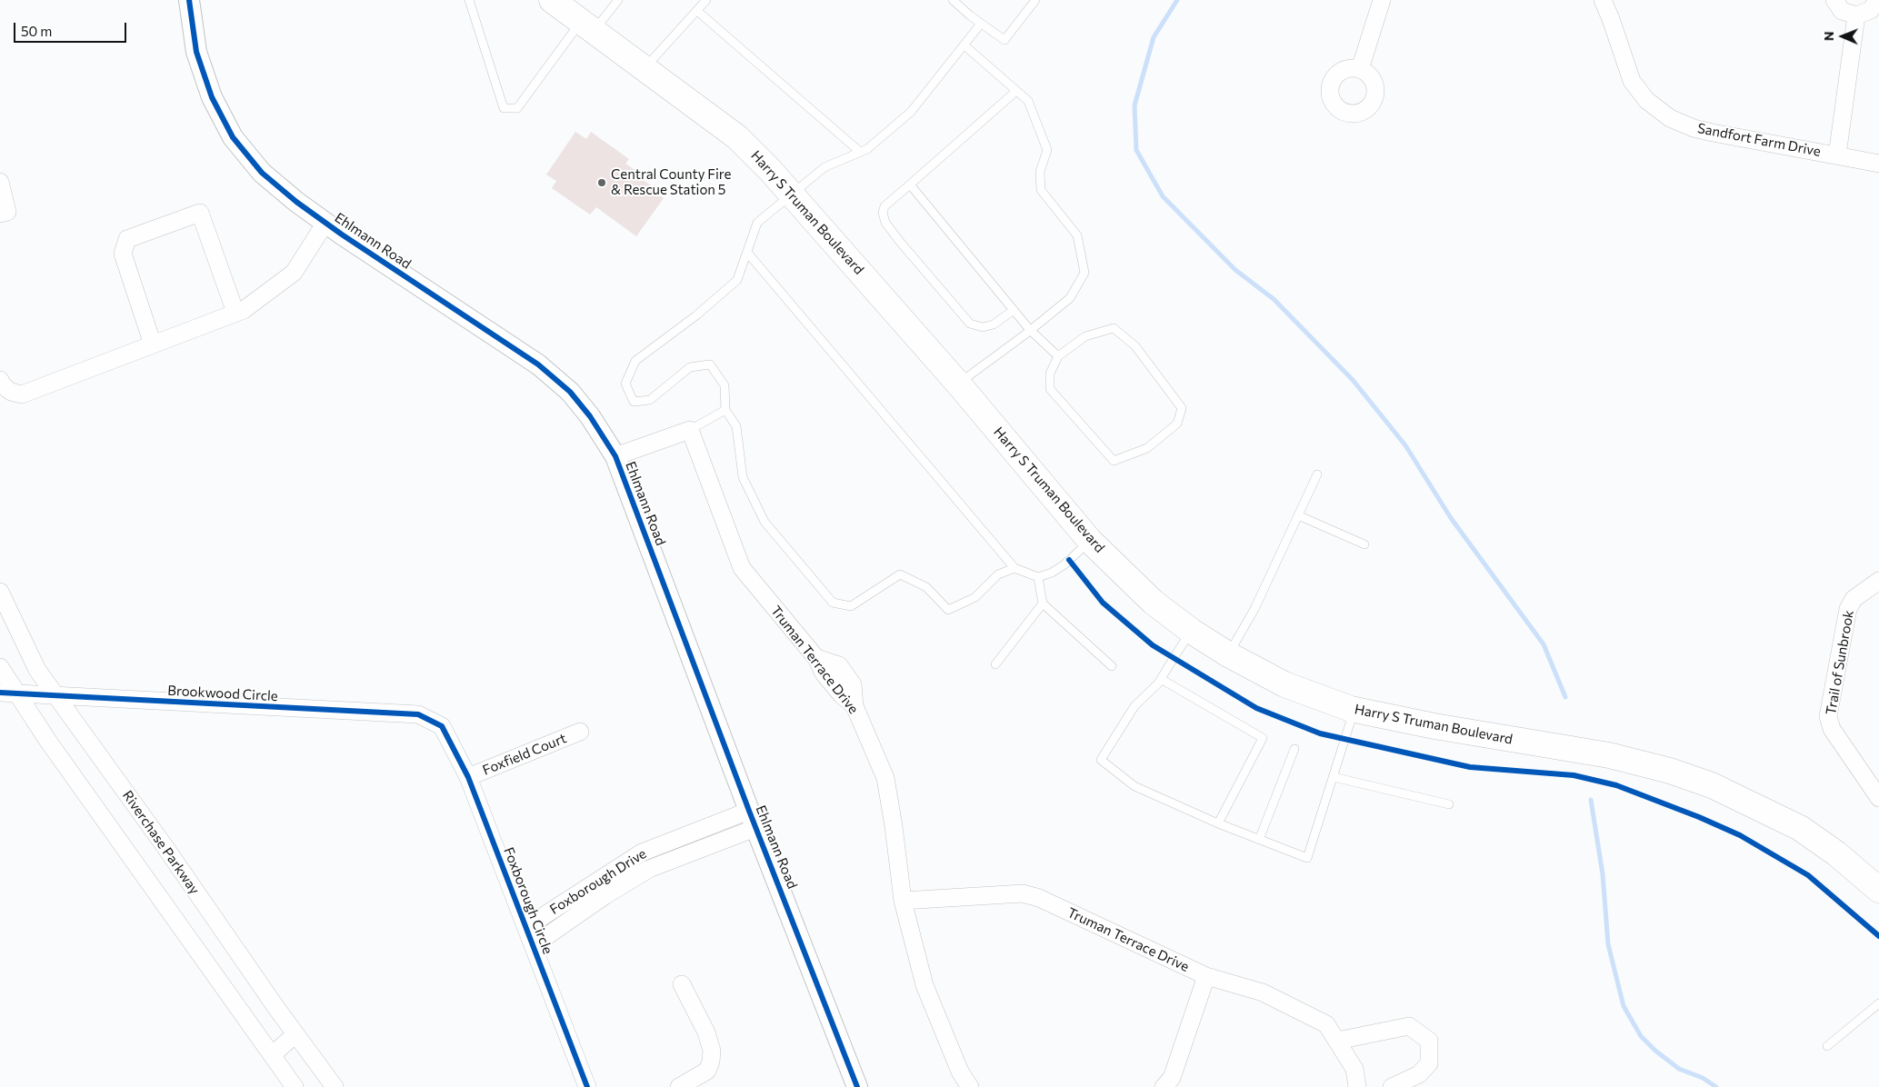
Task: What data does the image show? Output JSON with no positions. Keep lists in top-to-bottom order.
{
  "streets": {
    "main road": ["Harry S Truman Boulevard"],
    "street": [
      "Sandfort Farm Drive",
      "Ehlmann Road",
      "Truman Terrace Drive",
      "Trail of Sunbrook",
      "Brookwood Circle",
      "Foxfield Court",
      "Riverchase Parkway",
      "Foxborough Drive",
      "Foxborough Circle"
    ]
  },
  "crossings": [
    ["Ehlmann Road", "Foxborough Drive"],
    ["Brookwood Circle", "Riverchase Parkway"],
    ["Brookwood Circle", "Foxborough Circle"],
    ["Foxfield Court", "Foxborough Circle"],
    ["Foxborough Drive", "Foxborough Circle"]
  ],
  "places": ["Central County Fire & Rescue Station 5"],
  "scale_bar": "50 m",
  "north": "left"
}
